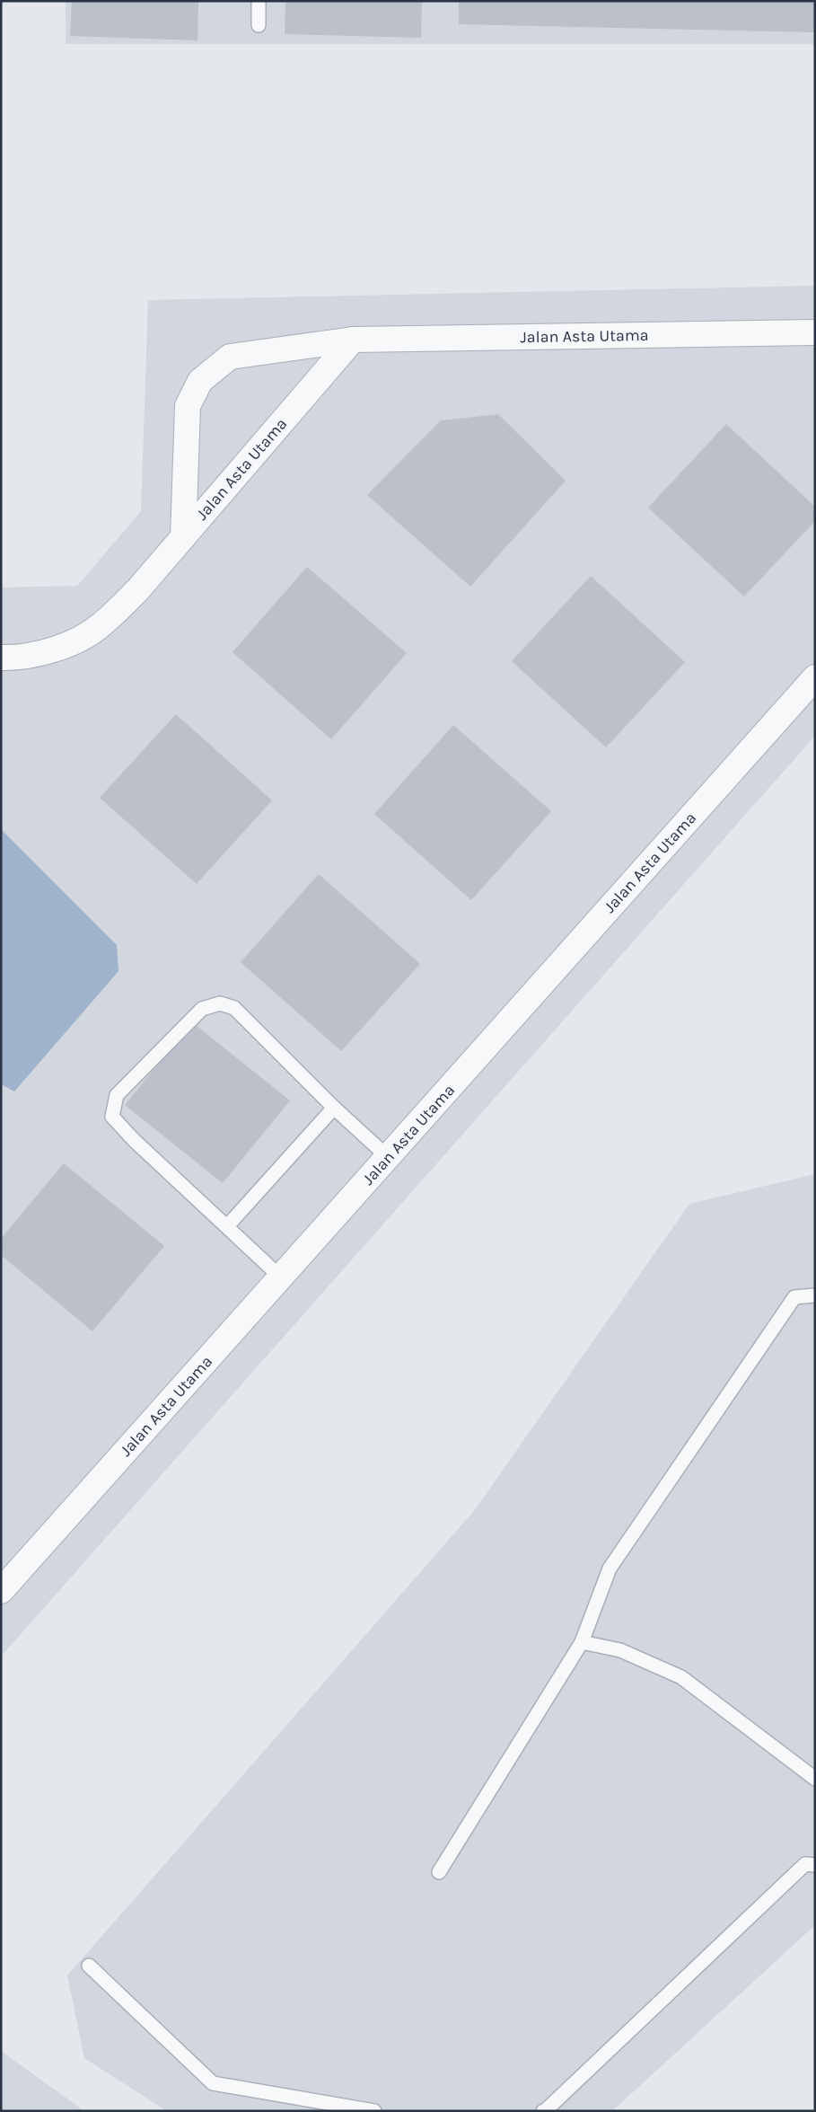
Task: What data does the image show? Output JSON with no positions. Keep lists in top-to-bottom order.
{
  "streets": {
    "street": ["Jalan Asta Utama"]
  }
}
